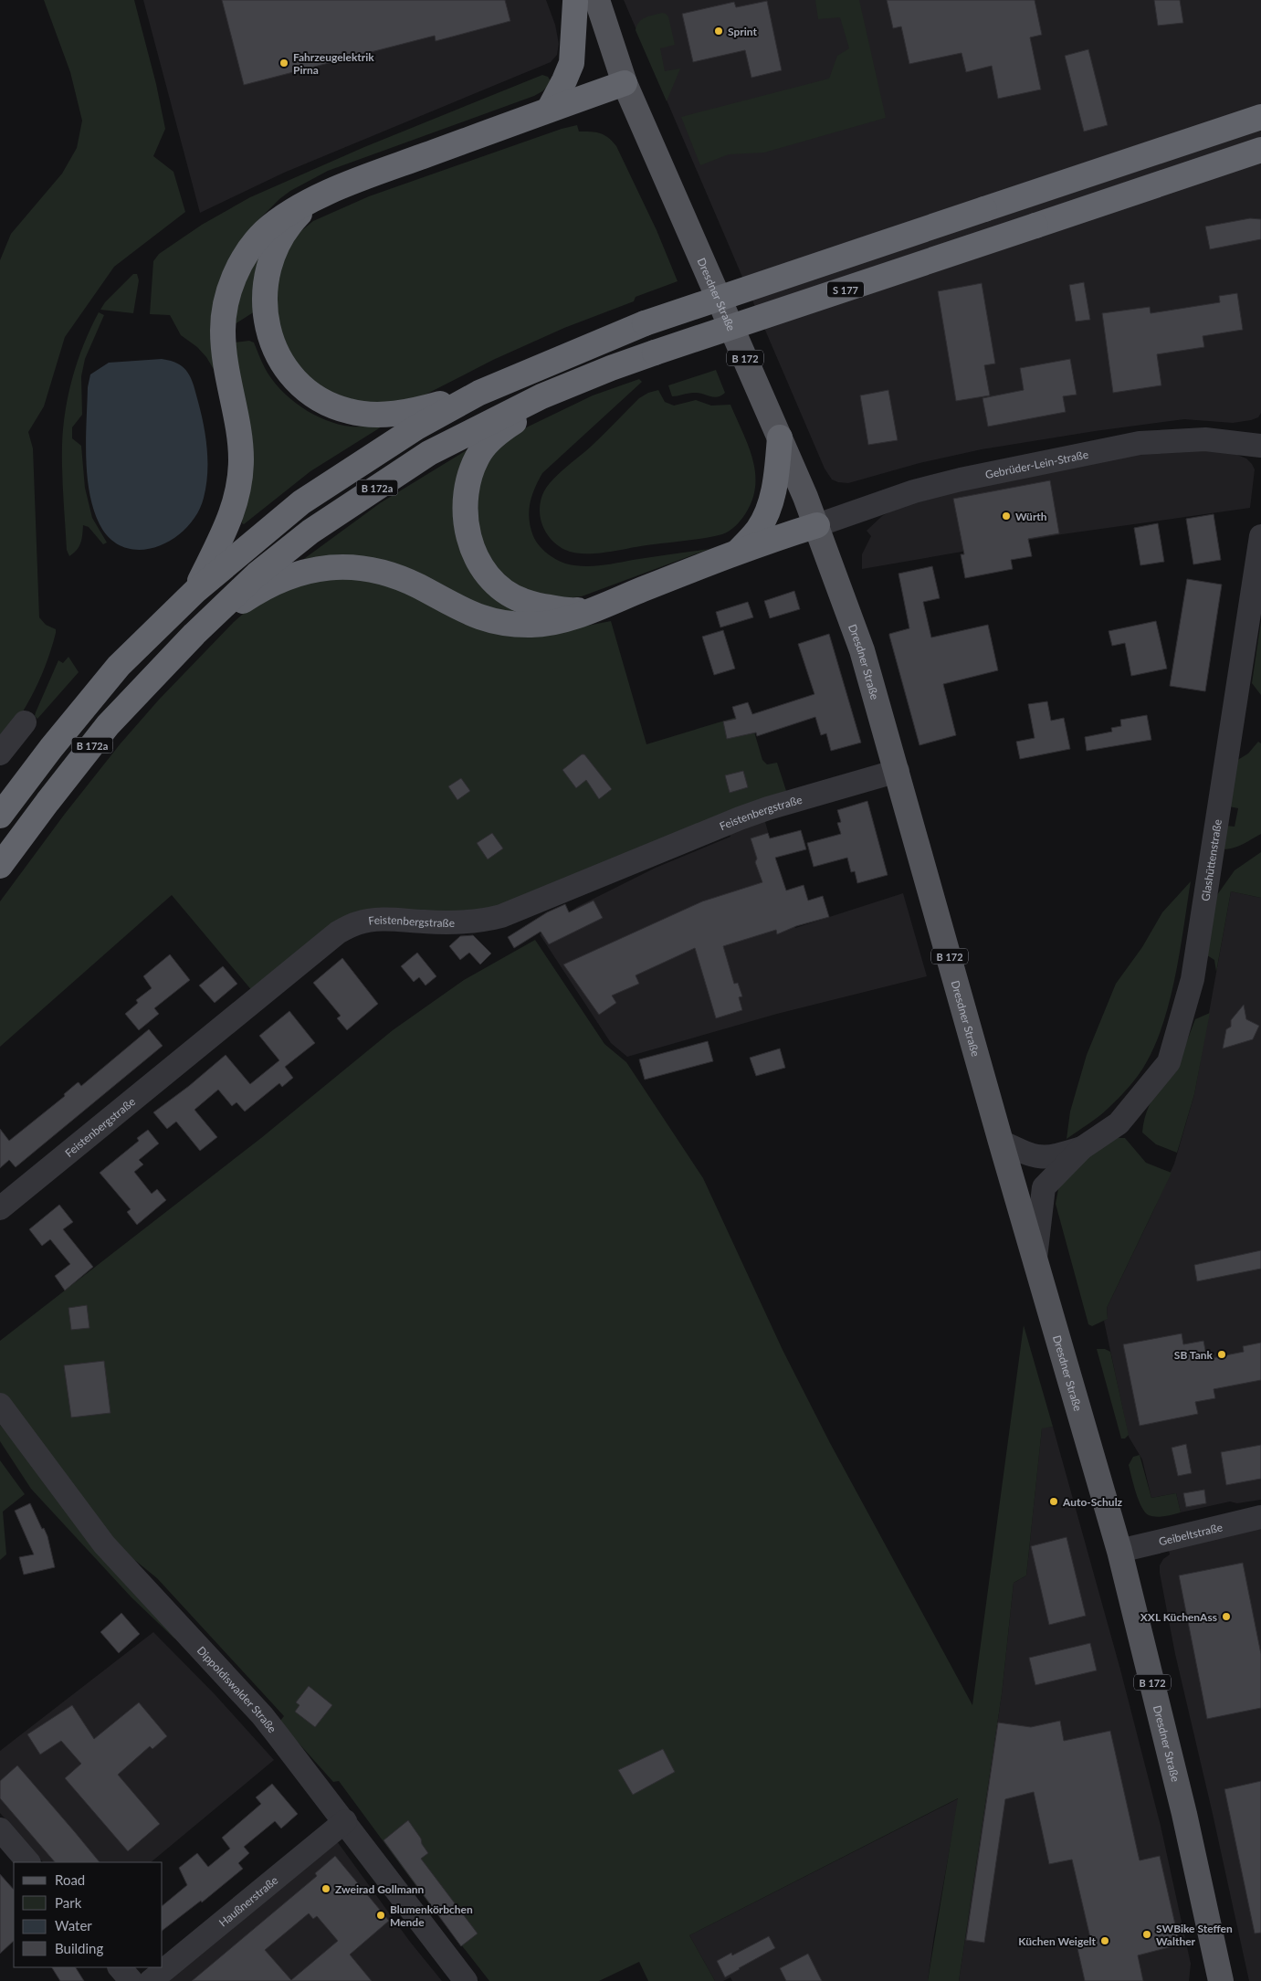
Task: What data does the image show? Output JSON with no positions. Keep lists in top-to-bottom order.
{
  "streets": {
    "highway": ["S 177", "B 172a"],
    "main road": ["Dresdner Straße", "B 172"],
    "street": [
      "Gebrüder-Lein-Straße",
      "Feistenbergstraße",
      "Glashüttenstraße",
      "Geibeltstraße",
      "Dippoldiswalder Straße",
      "Haußnerstraße"
    ]
  },
  "crossings": [
    ["S 177", "B 172a"],
    ["Dresdner Straße", "Gebrüder-Lein-Straße"],
    ["Dresdner Straße", "Feistenbergstraße"],
    ["Dresdner Straße", "Glashüttenstraße"],
    ["Dresdner Straße", "Geibeltstraße"],
    ["Dippoldiswalder Straße", "Haußnerstraße"]
  ],
  "places": [
    "Sprint",
    "Fahrzeugelektrik Pirna",
    "Würth",
    "SB Tank",
    "Auto-Schulz",
    "XXL KüchenAss",
    "Zweirad Gollmann",
    "Blumenkörbchen Mende",
    "SWBike Steffen Walther",
    "Küchen Weigelt"
  ],
  "legend": [
    "Road",
    "Park",
    "Water",
    "Building"
  ]
}
